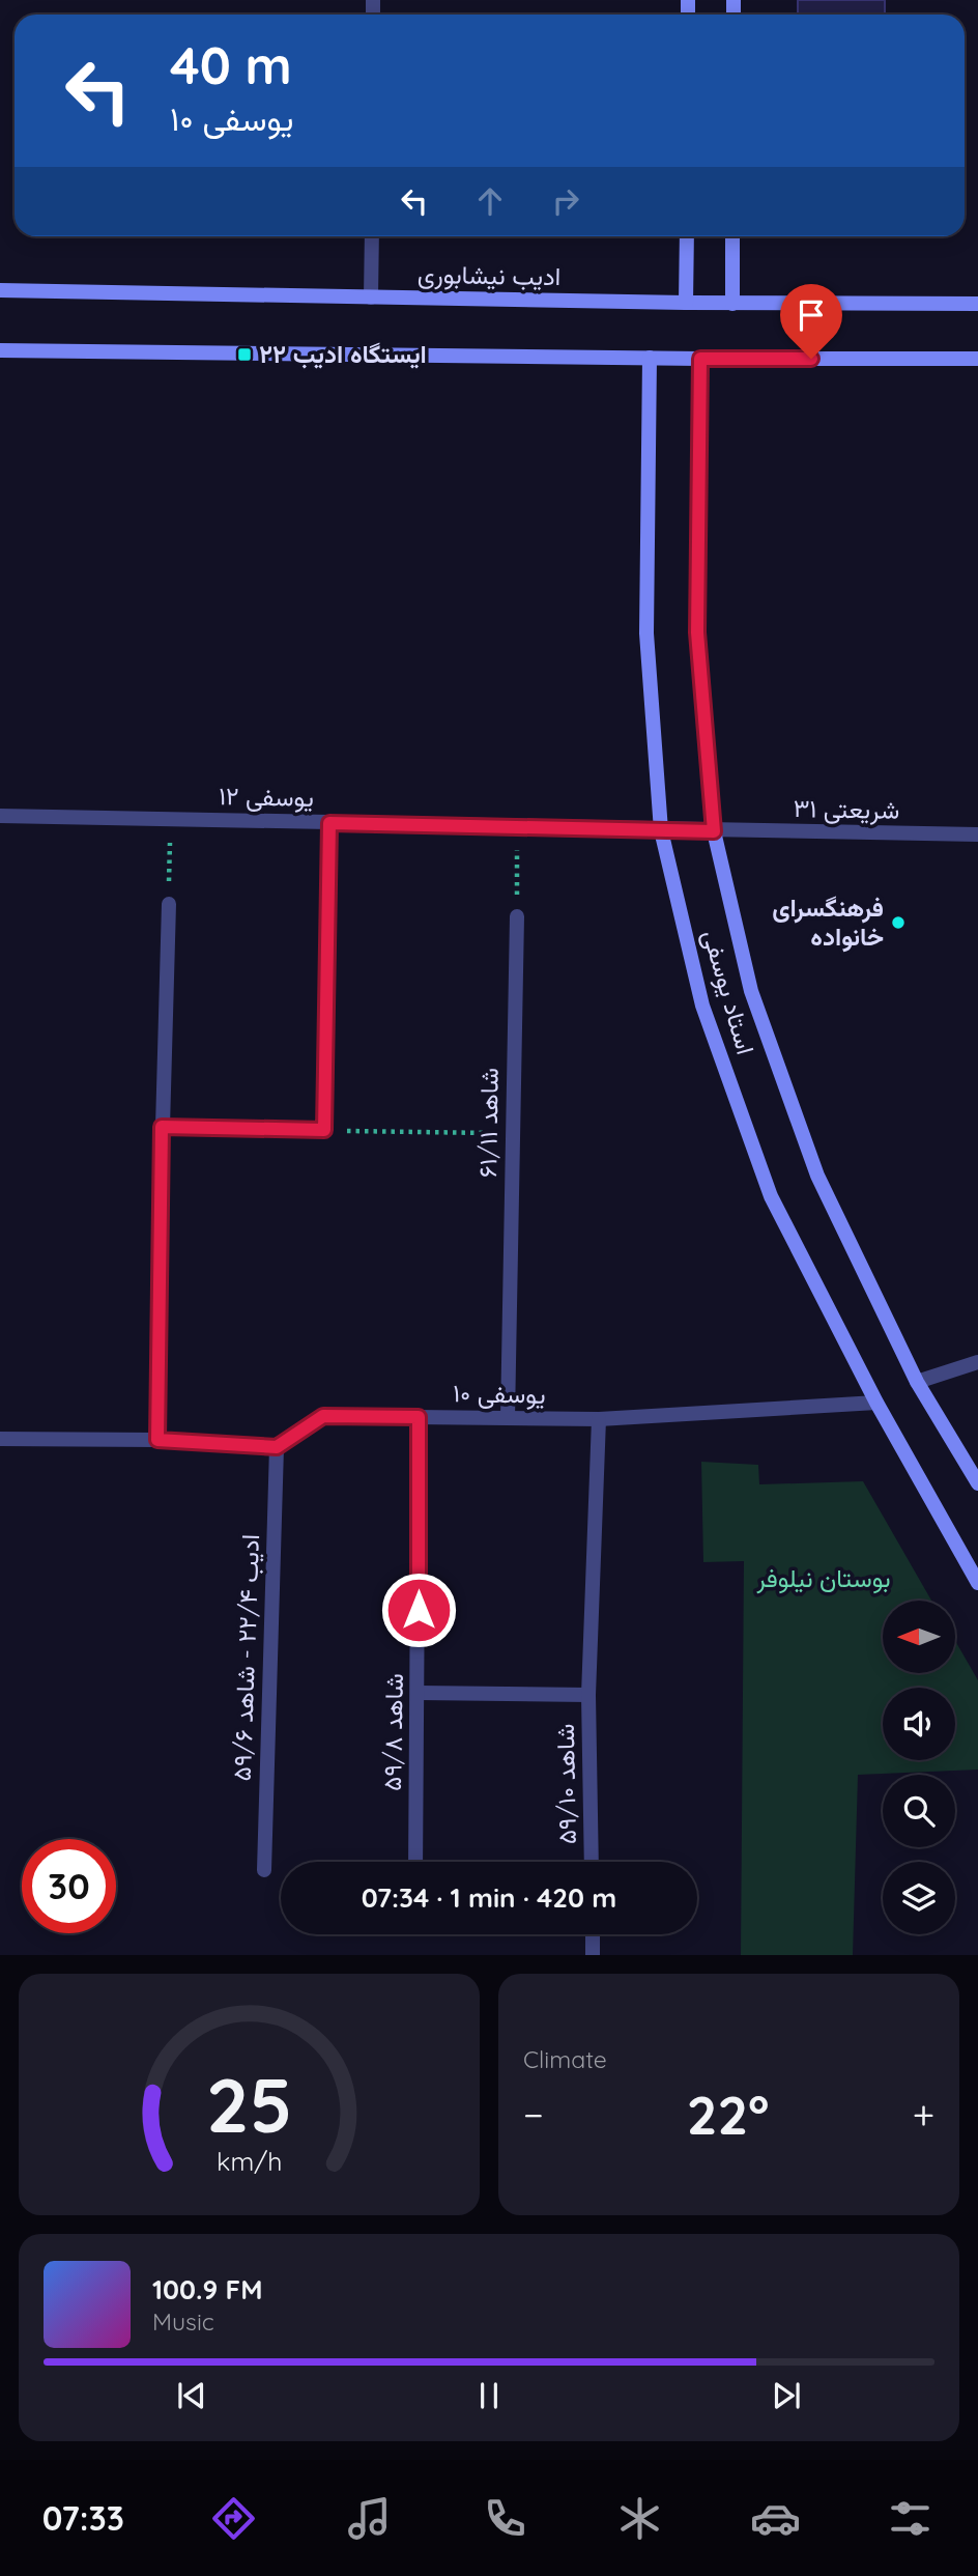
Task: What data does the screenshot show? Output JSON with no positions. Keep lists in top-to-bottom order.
{
  "streets": {
    "street": [
      "ادیب نیشابوری",
      "یوسفی ۱۲",
      "شریعتی ۳۱",
      "استاد یوسفی",
      "شاهد ۶۱/۱۱",
      "یوسفی ۱۰",
      "ادیب ۲۲/۴ - شاهد ۵۹/۶",
      "شاهد ۵۹/۸",
      "شاهد ۵۹/‍۱۰"
    ]
  },
  "crossings": [
    ["یوسفی ۱۲", "شریعتی ۳۱"],
    ["یوسفی ۱۲", "استاد یوسفی"],
    ["شریعتی ۳۱", "استاد یوسفی"],
    ["استاد یوسفی", "یوسفی ۱۰"],
    ["شاهد ۶۱/۱۱", "یوسفی ۱۰"],
    ["یوسفی ۱۰", "ادیب ۲۲/۴ - شاهد ۵۹/۶"],
    ["یوسفی ۱۰", "شاهد ۵۹/۸"],
    ["یوسفی ۱۰", "شاهد ۵۹/‍۱۰"]
  ],
  "parks": ["بوستان نیلوفر"],
  "places": {
    "transit": ["ایستگاه ادیب ۲۲"],
    "other": ["فرهنگسرای خانواده"]
  },
  "north": "left",
  "page": {
    "turn": ["40 m", "یوسفی ۱۰"],
    "limit": "30",
    "trip": "07:34 · 1 min · 420 m",
    "tile": "Climate",
    "heat": ["−", "22°", "+"],
    "song": ["100.9 FM", "Music"],
    "tabs": "07:33",
    "gauge": ["25", "km/h"]
  }
}
